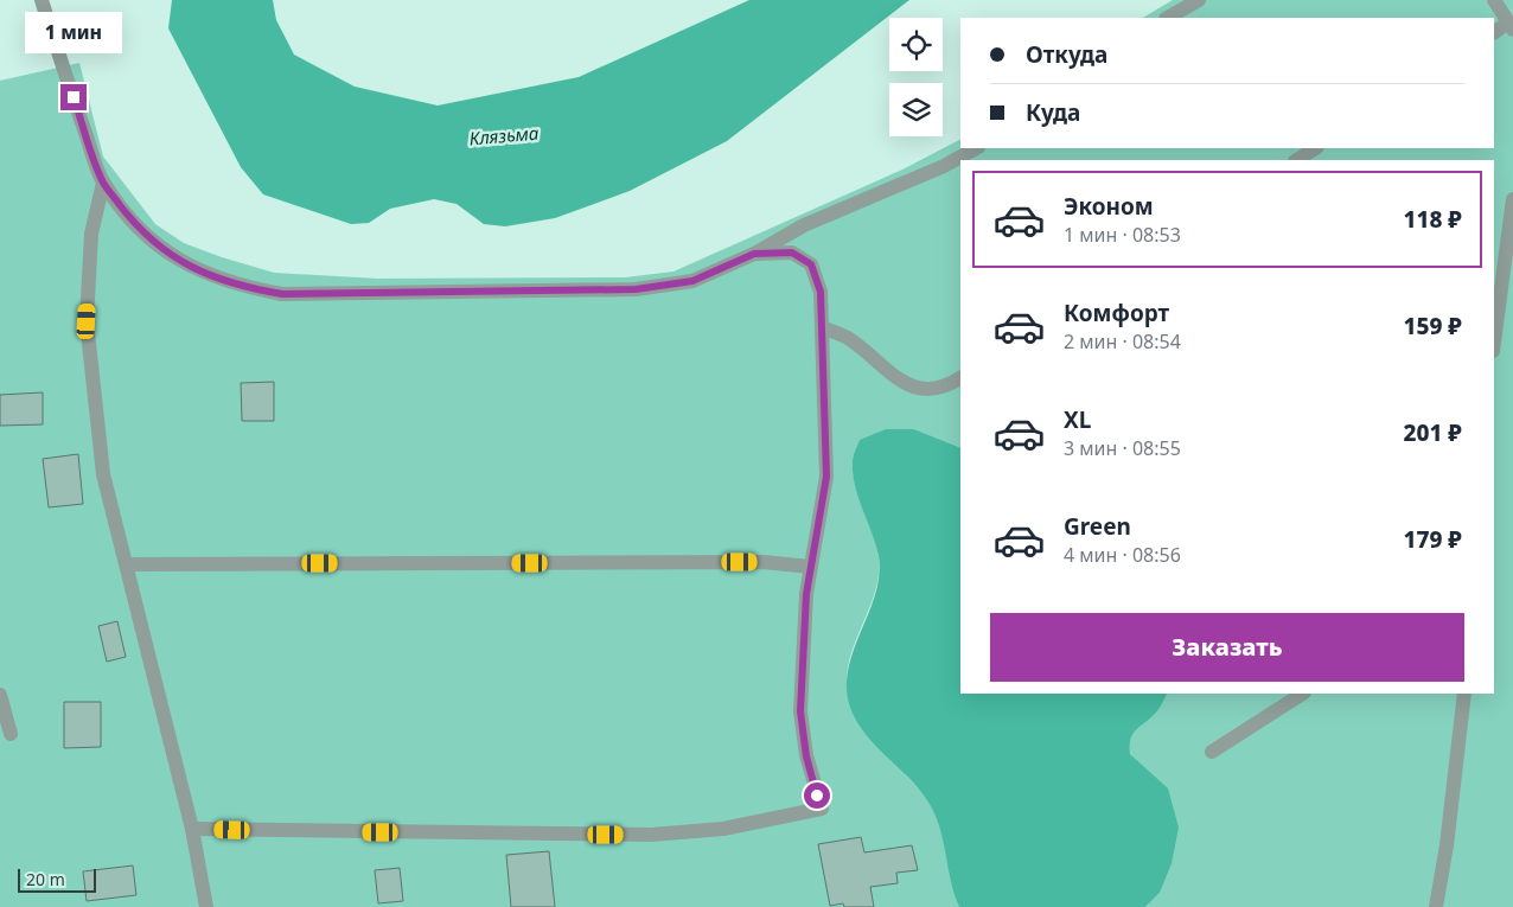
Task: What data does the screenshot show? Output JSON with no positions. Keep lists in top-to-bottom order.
{
  "water": ["Клязьма"],
  "scale_bar": "20 m",
  "page": {
    "bubble": "1 мин",
    "banner": ["Откуда", "Куда"],
    "list": [
      {
        "name": "Эконом",
        "note": "1 мин · 08:53",
        "value": "118 ₽"
      },
      {
        "name": "Комфорт",
        "note": "2 мин · 08:54",
        "value": "159 ₽"
      },
      {
        "name": "XL",
        "note": "3 мин · 08:55",
        "value": "201 ₽"
      },
      {
        "name": "Green",
        "note": "4 мин · 08:56",
        "value": "179 ₽"
      }
    ],
    "buttons": "Заказать",
    "scale": "20 m"
  }
}
